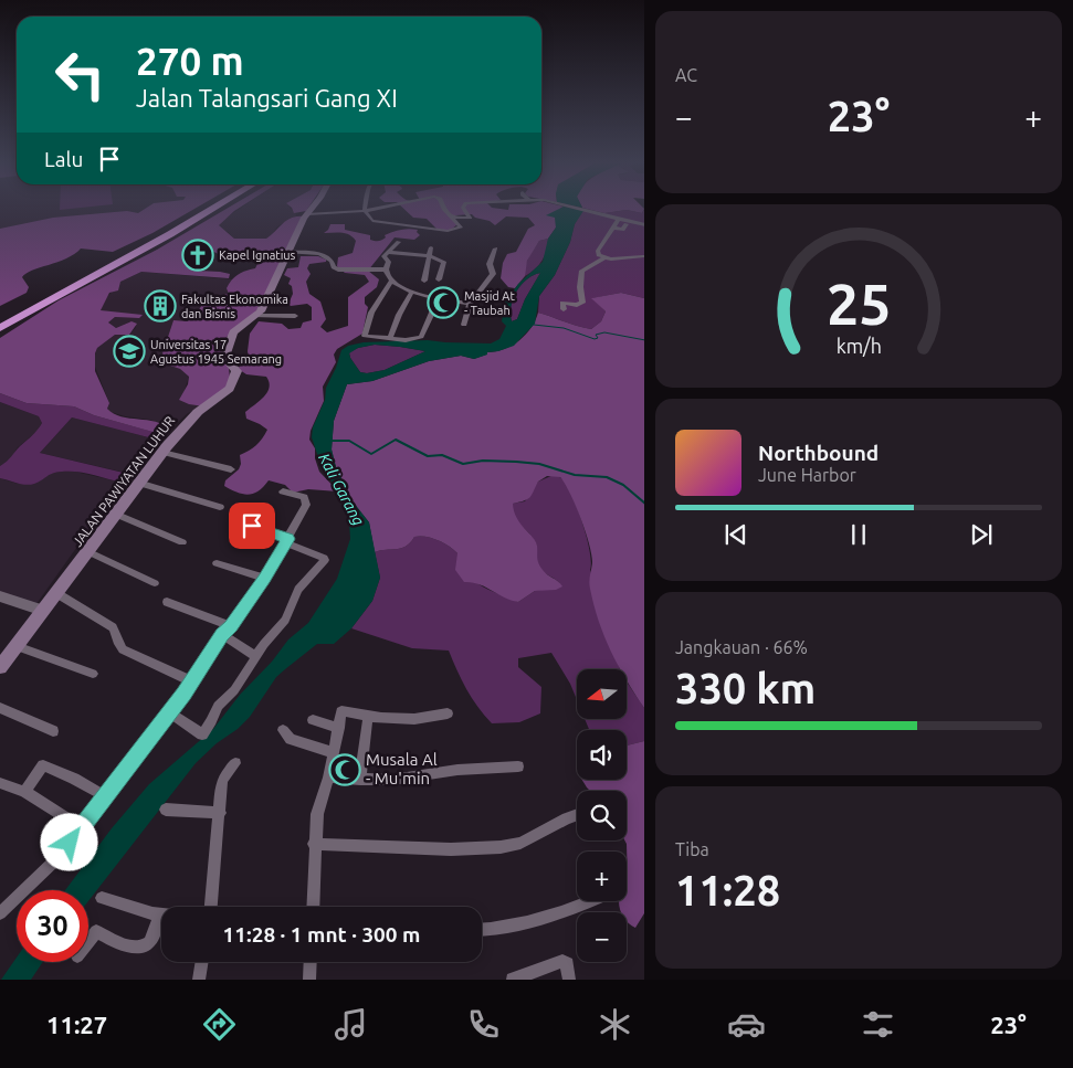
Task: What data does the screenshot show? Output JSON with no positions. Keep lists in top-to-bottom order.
{
  "streets": {
    "main road": ["JALAN PAWIYATAN LUHUR"]
  },
  "water": ["Kali Garang"],
  "places": {
    "church": ["Kapel Ignatius"],
    "mosque": ["Masjid At - Taubah", "Musala Al - Mu'min"],
    "building": ["Fakultas Ekonomika dan Bisnis"],
    "school or university": ["Universitas 17 Agustus 1945 Semarang"]
  },
  "north": "left",
  "page": {
    "tile": [
      "AC",
      ["Jangkauan · 66%", "330 km"],
      ["Tiba", "11:28"]
    ],
    "turn": ["270 m", "Jalan Talangsari Gang XI"],
    "heat": ["−", "23°", "+"],
    "then": "Lalu",
    "song": ["Northbound", "June Harbor"],
    "map_buttons": ["+", "−"],
    "limit": "30",
    "trip": "11:28 · 1 mnt · 300 m",
    "tabs": ["11:27", "23°"],
    "gauge": ["25", "km/h"]
  }
}
